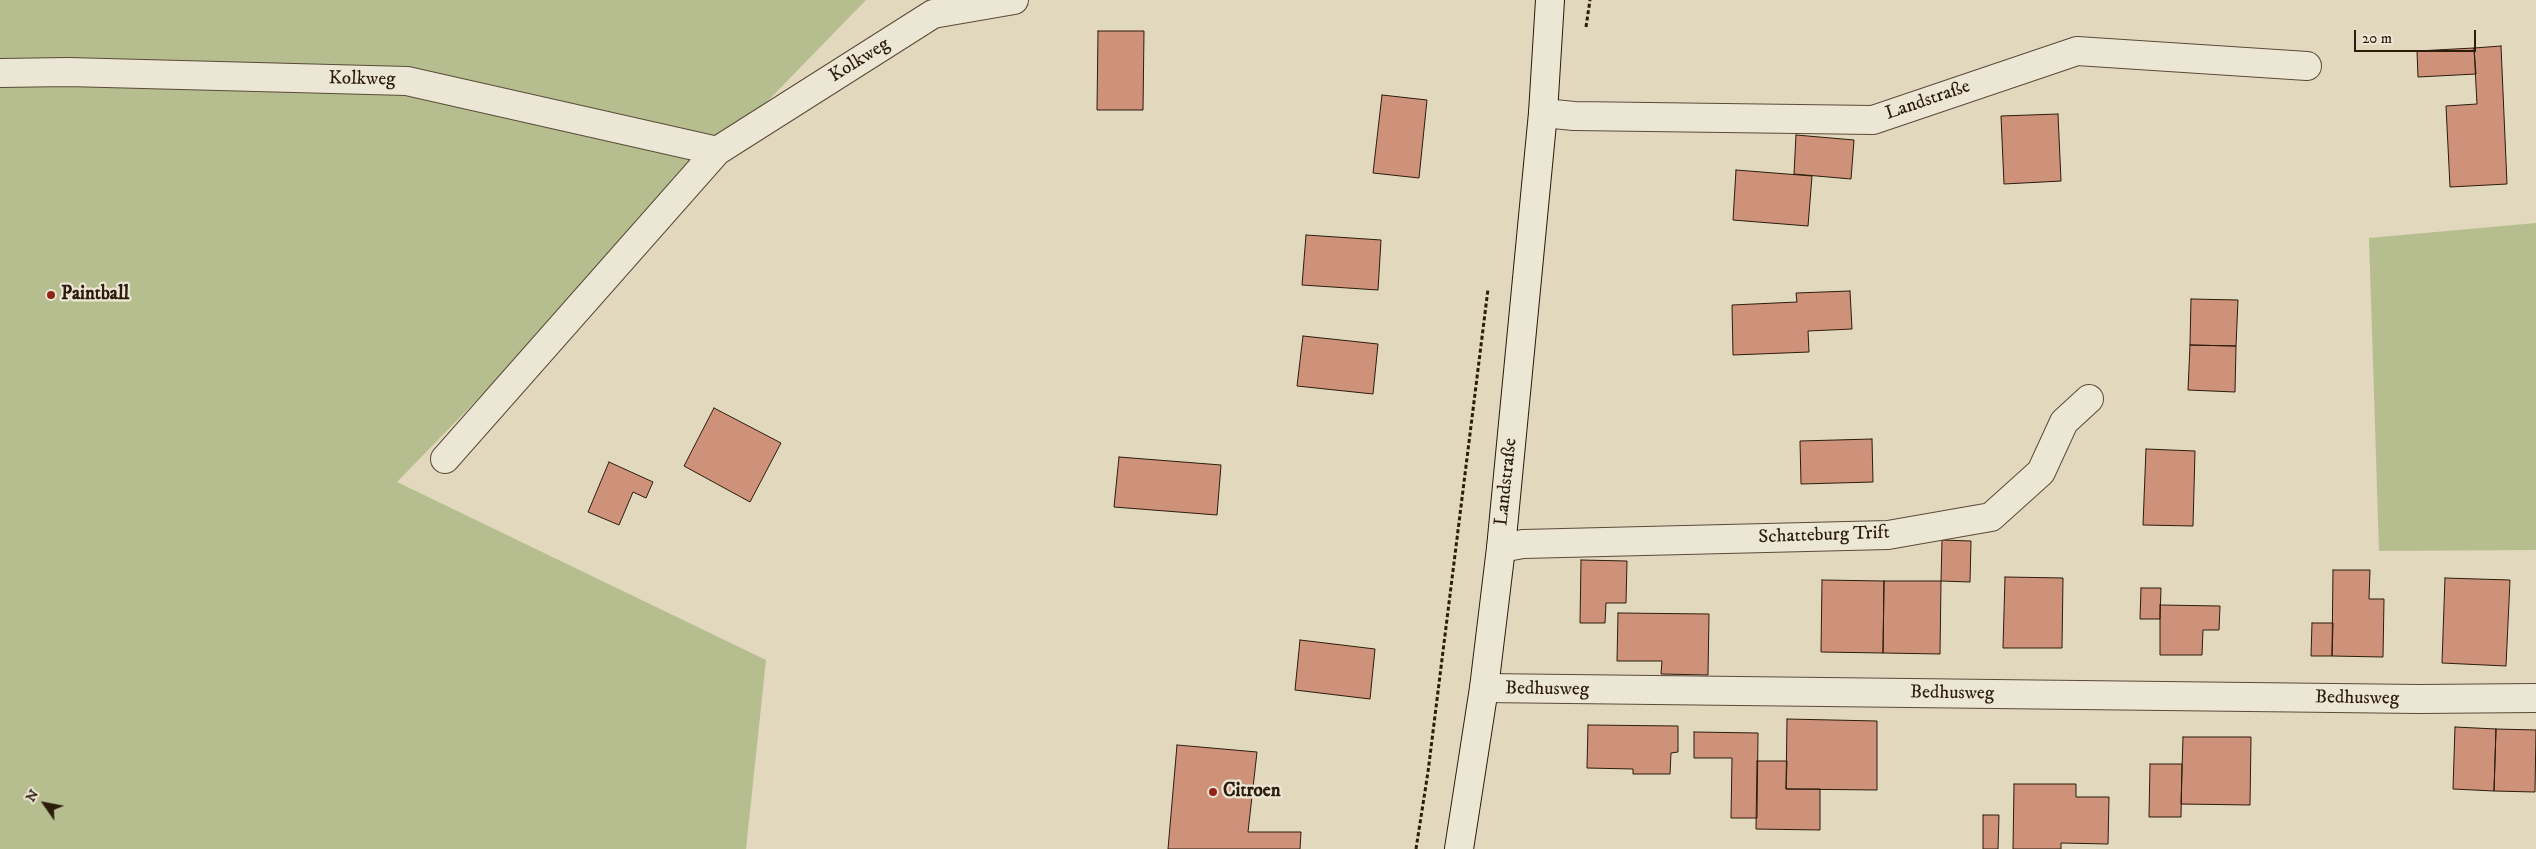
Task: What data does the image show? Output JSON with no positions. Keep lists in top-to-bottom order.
{
  "streets": {
    "street": [
      "Kolkweg",
      "Landstraße",
      "Schatteburg Trift",
      "Bedhusweg"
    ]
  },
  "crossings": [
    ["Landstraße", "Schatteburg Trift"],
    ["Landstraße", "Bedhusweg"]
  ],
  "places": ["Paintball", "Citroen"],
  "scale_bar": "20 m",
  "north": "top left"
}
